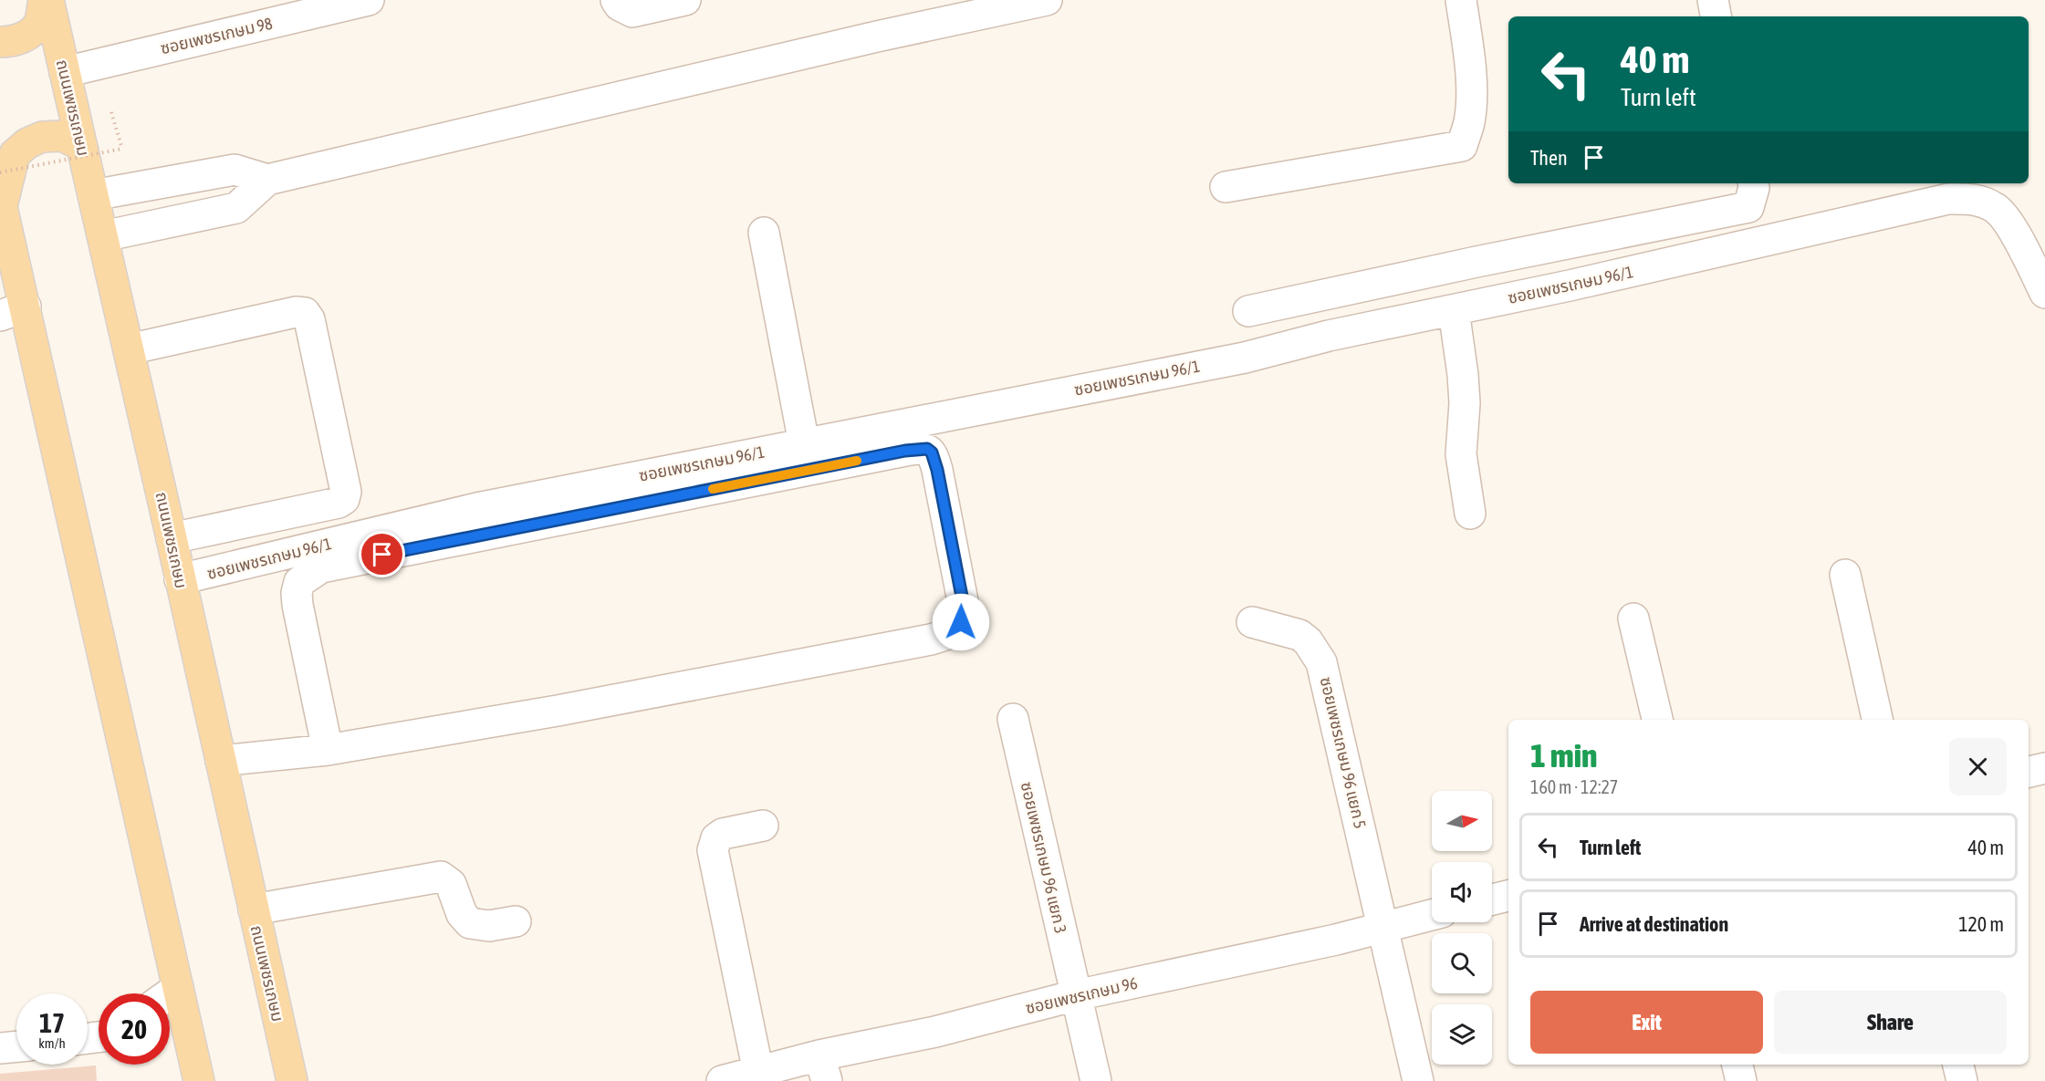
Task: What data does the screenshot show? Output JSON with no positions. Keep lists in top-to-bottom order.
{
  "streets": {
    "main road": ["ถนนเพชรเกษม"],
    "street": [
      "ซอยเพชรเกษม 98",
      "ซอยเพชรเกษม 96/1",
      "ซอยเพชรเกษม 96 แยก 5",
      "ซอยเพชรเกษม 96 แยก 3",
      "ซอยเพชรเกษม 96"
    ]
  },
  "crossings": [
    ["ซอยเพชรเกษม 98", "ถนนเพชรเกษม"],
    ["ถนนเพชรเกษม", "ซอยเพชรเกษม 96/1"],
    ["ซอยเพชรเกษม 96 แยก 5", "ซอยเพชรเกษม 96"],
    ["ซอยเพชรเกษม 96 แยก 3", "ซอยเพชรเกษม 96"]
  ],
  "north": "right",
  "page": {
    "turn": ["40 m", "Turn left"],
    "then": "Then",
    "heading": ["1 min", "160 m · 12:27"],
    "list": [
      {
        "name": "Turn left",
        "value": "40 m"
      },
      {
        "name": "Arrive at destination",
        "value": "120 m"
      }
    ],
    "buttons": ["Exit", "Share"],
    "speed": "17 km/h",
    "limit": "20"
  }
}
